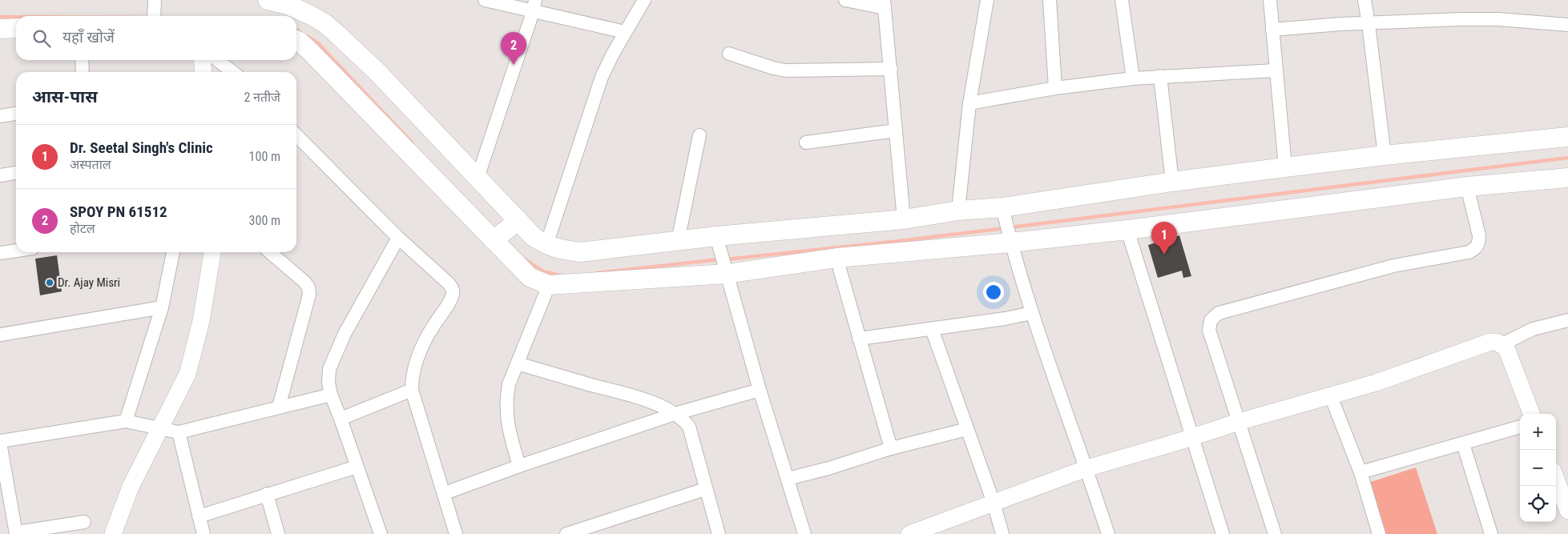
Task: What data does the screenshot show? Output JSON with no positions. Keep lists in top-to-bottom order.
{
  "places": ["Dr. Ajay Misri"],
  "page": {
    "search": "यहाँ खोजें",
    "pins": ["2", "1"],
    "heading": ["आस-पास", "2 नतीजे"],
    "list": [
      {
        "mark": "1",
        "name": "Dr. Seetal Singh's Clinic",
        "note": "अस्पताल",
        "value": "100 m"
      },
      {
        "mark": "2",
        "name": "SPOY PN 61512",
        "note": "होटल",
        "value": "300 m"
      }
    ],
    "map_buttons": ["+", "−"]
  }
}
